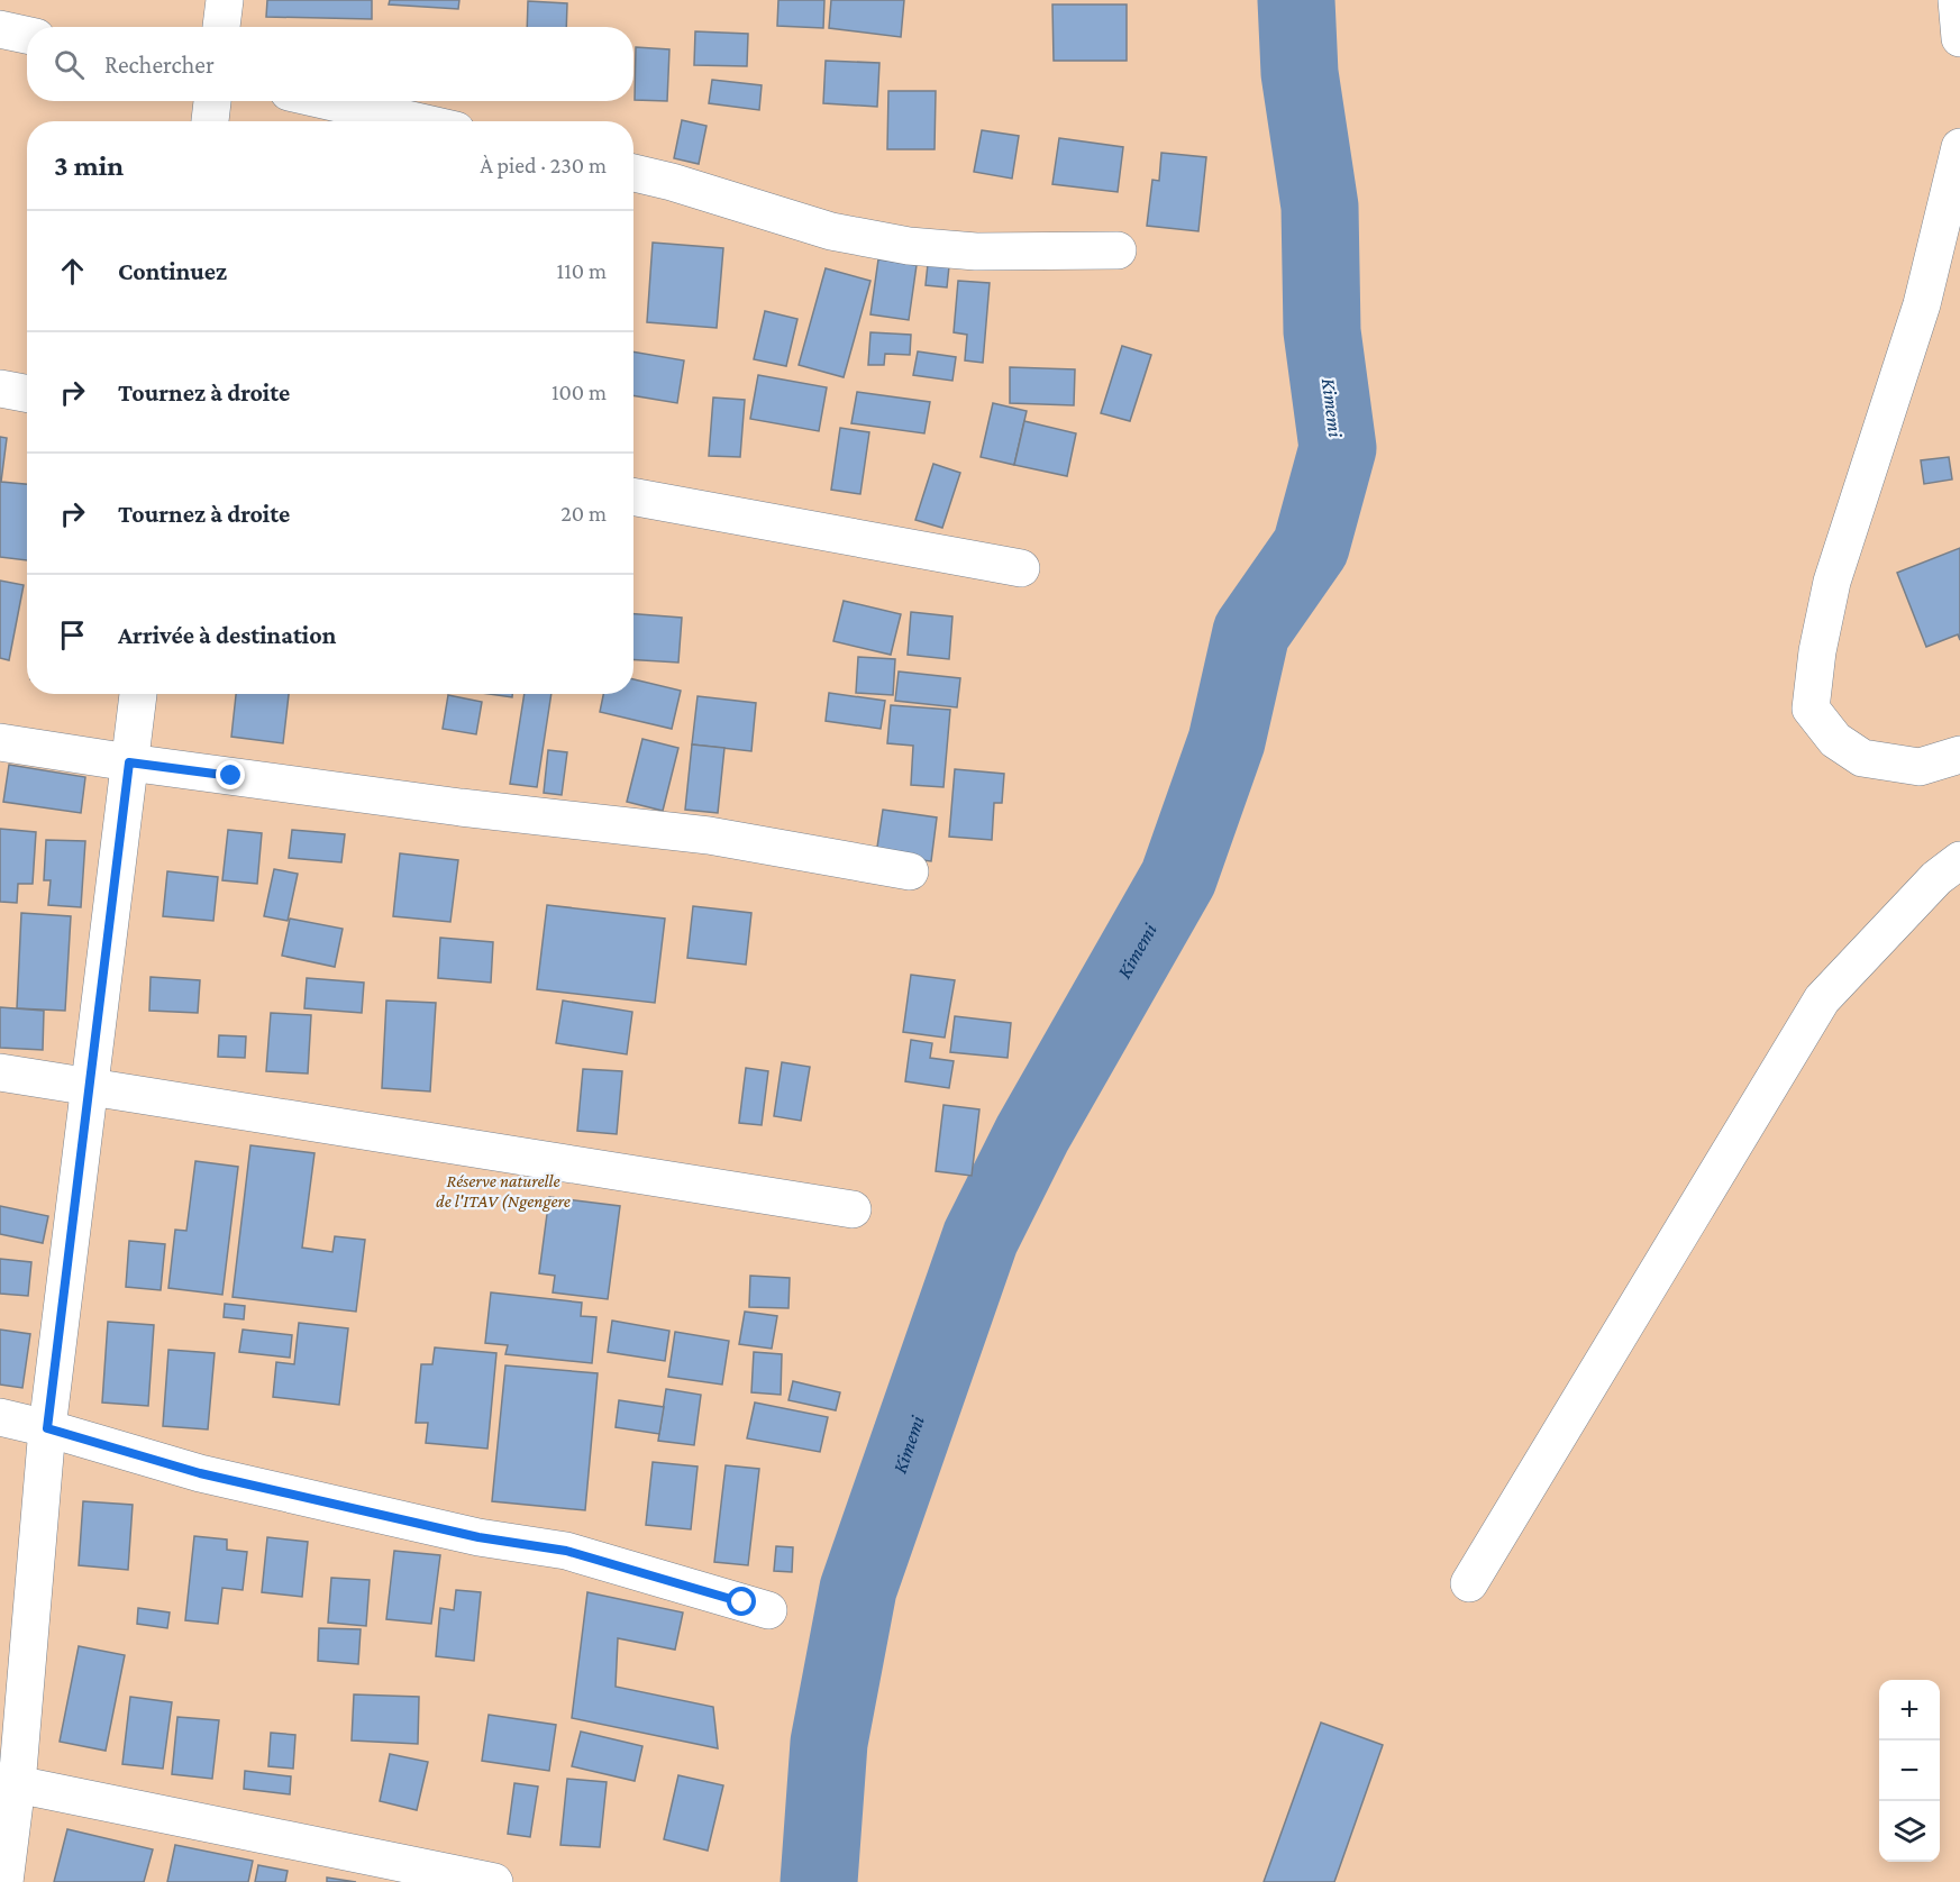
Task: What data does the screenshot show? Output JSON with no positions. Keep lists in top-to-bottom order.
{
  "water": ["Kimemi"],
  "parks": ["Réserve naturelle de l'ITAV (Ngengere"],
  "page": {
    "search": "Rechercher",
    "heading": ["3 min", "À pied · 230 m"],
    "list": [
      ["Continuez", "110 m"],
      ["Tournez à droite", "100 m"],
      ["Tournez à droite", "20 m"],
      "Arrivée à destination"
    ],
    "map_buttons": ["+", "−"]
  }
}
